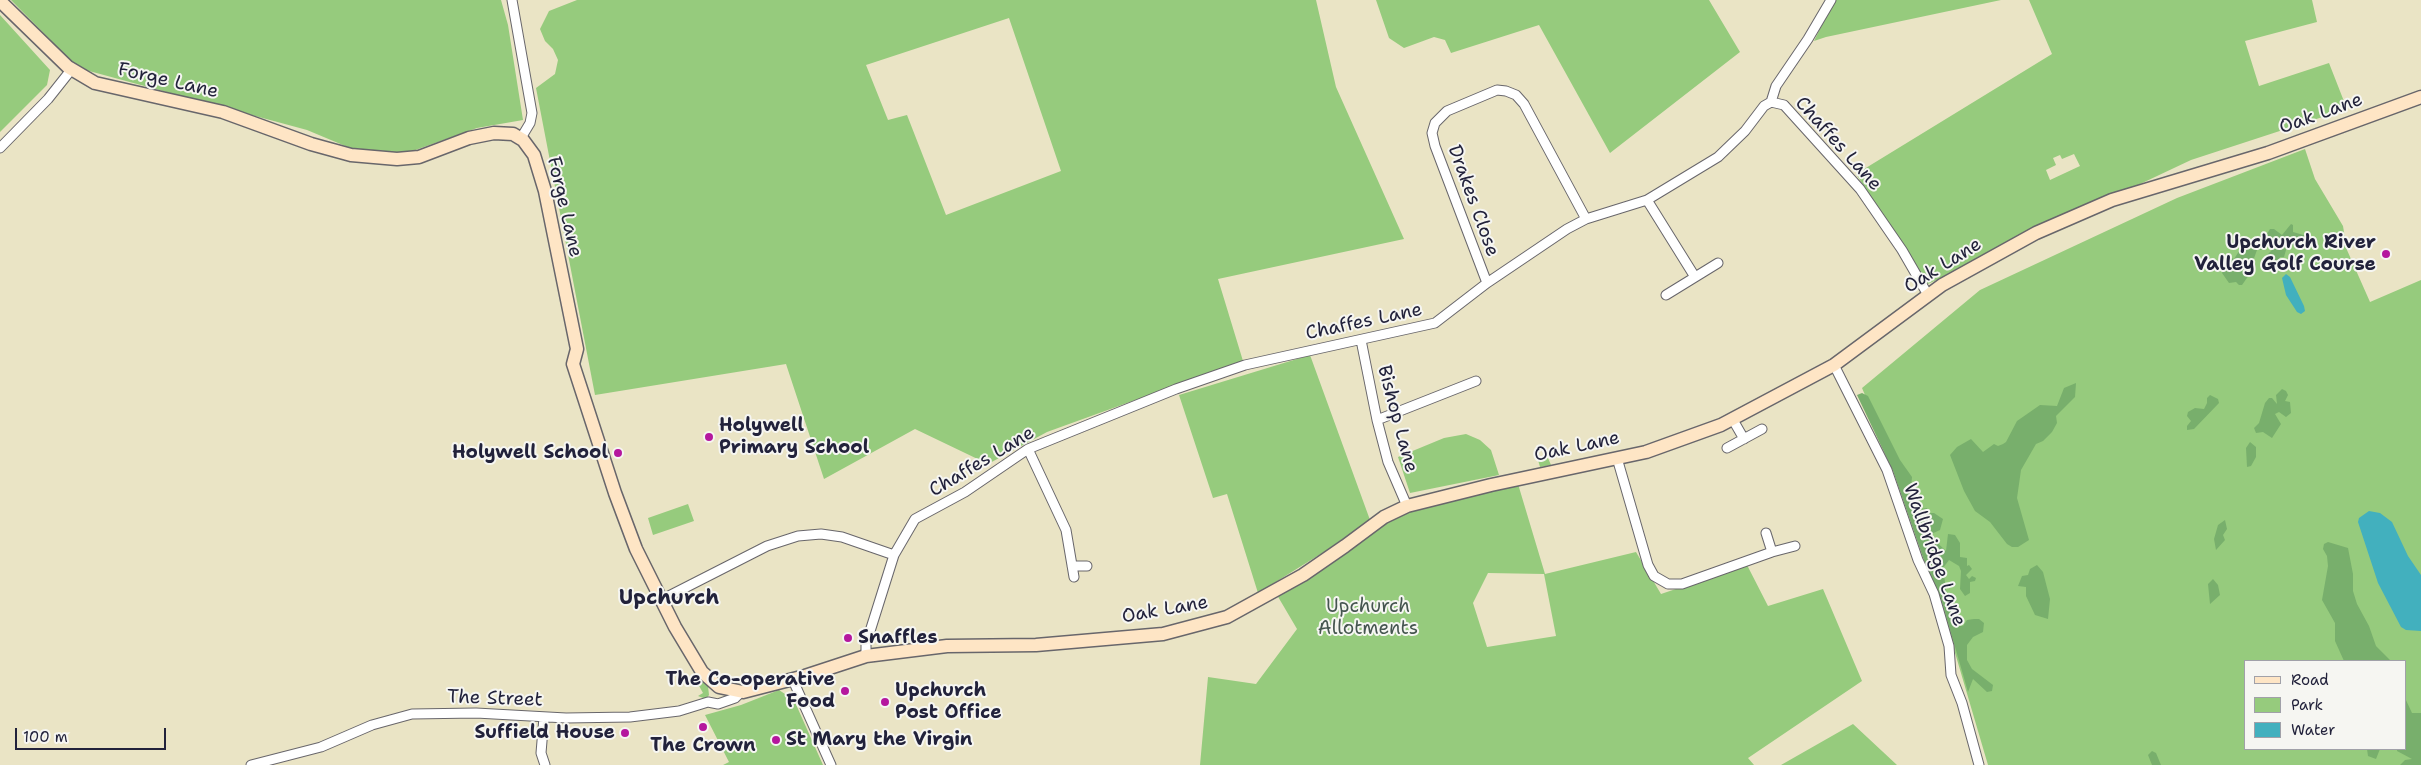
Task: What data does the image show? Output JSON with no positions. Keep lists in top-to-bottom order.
{
  "streets": {
    "street": [
      "Forge Lane",
      "Oak Lane",
      "Chaffes Lane",
      "Drakes Close",
      "Bishop Lane",
      "Wallbridge Lane",
      "The Street"
    ]
  },
  "crossings": [
    ["Forge Lane", "Oak Lane"],
    ["Oak Lane", "Chaffes Lane"],
    ["Oak Lane", "Bishop Lane"],
    ["Oak Lane", "Wallbridge Lane"],
    ["Oak Lane", "The Street"],
    ["Chaffes Lane", "Drakes Close"],
    ["Chaffes Lane", "Bishop Lane"]
  ],
  "districts": ["Upchurch"],
  "parks": ["Upchurch Allotments"],
  "places": [
    "Upchurch River Valley Golf Course",
    "Holywell Primary School",
    "Holywell School",
    "Snaffles",
    "The Co-operative Food",
    "Upchurch Post Office",
    "The Crown",
    "Suffield House",
    "St Mary the Virgin"
  ],
  "legend": ["Road", "Park", "Water"],
  "scale_bar": "100 m"
}
